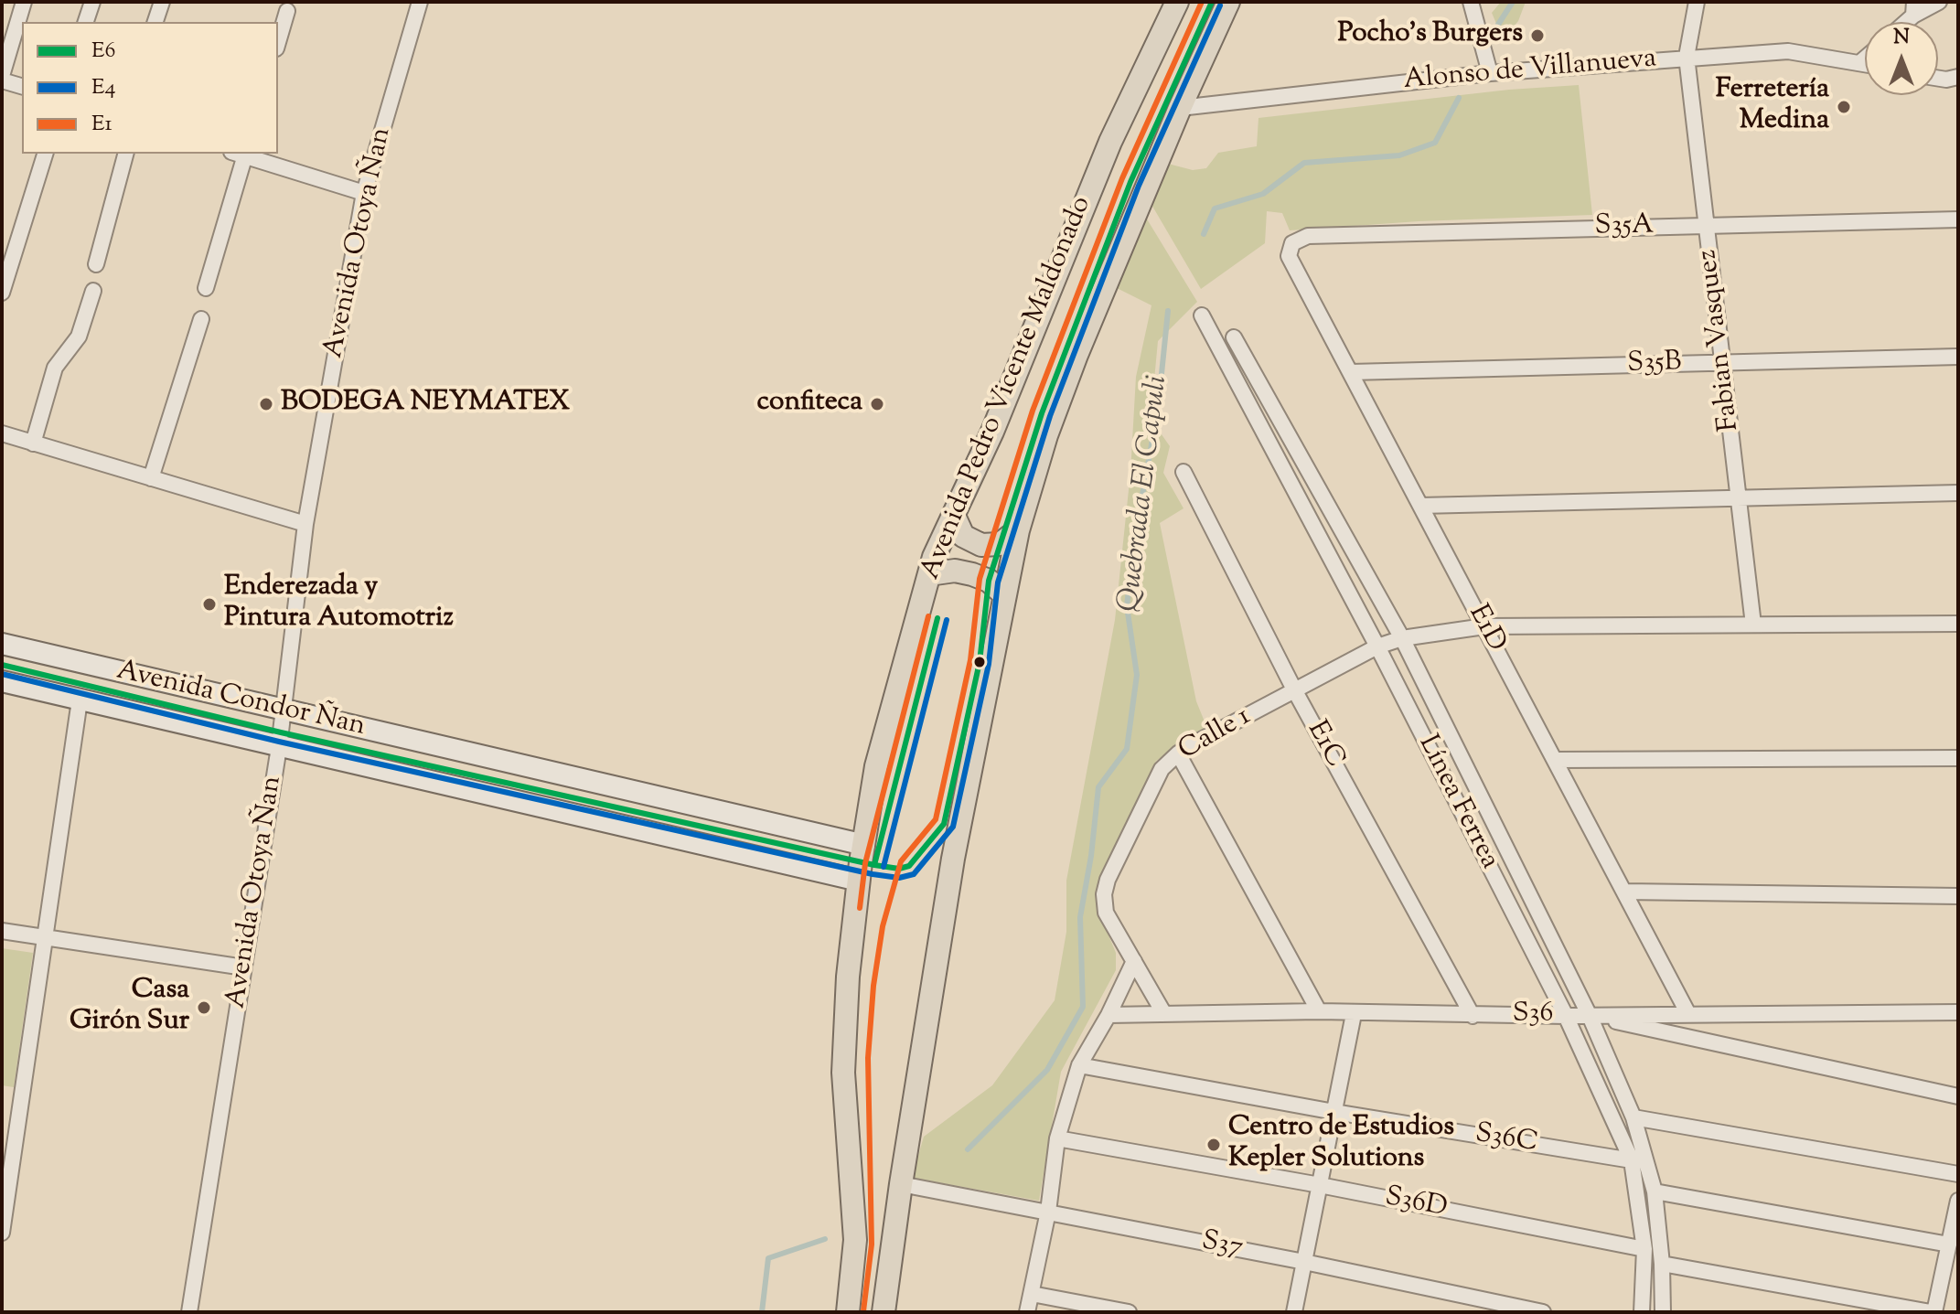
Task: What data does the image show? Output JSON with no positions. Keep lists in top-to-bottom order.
{
  "streets": {
    "main road": ["Avenida Pedro Vicente Maldonado", "Avenida Condor Ñan"],
    "street": [
      "Alonso de Villanueva",
      "S35A",
      "Avenida Otoya Ñan",
      "Fabian Vasquez",
      "S35B",
      "E1D",
      "Calle 1",
      "E1C",
      "Línea Ferrea",
      "S36",
      "S36C",
      "S36D",
      "S37"
    ]
  },
  "crossings": [
    ["Alonso de Villanueva", "Fabian Vasquez"],
    ["Alonso de Villanueva", "Avenida Pedro Vicente Maldonado"],
    ["S35A", "Fabian Vasquez"],
    ["S35A", "E1D"],
    ["Avenida Otoya Ñan", "Avenida Condor Ñan"],
    ["Fabian Vasquez", "S35B"],
    ["Fabian Vasquez", "Calle 1"],
    ["S35B", "E1D"],
    ["Avenida Pedro Vicente Maldonado", "Avenida Condor Ñan"],
    ["Avenida Pedro Vicente Maldonado", "S37"],
    ["E1D", "Calle 1"],
    ["E1D", "S36"],
    ["Calle 1", "E1C"],
    ["Calle 1", "Línea Ferrea"],
    ["Calle 1", "S36"],
    ["E1C", "S36"],
    ["Línea Ferrea", "S36"],
    ["Línea Ferrea", "S36C"],
    ["Línea Ferrea", "S36D"]
  ],
  "water": ["Quebrada El Capuli"],
  "places": [
    "Pocho's Burgers",
    "Ferretería Medina",
    "BODEGA NEYMATEX",
    "confiteca",
    "Enderezada y Pintura Automotriz",
    "Casa Girón Sur",
    "Centro de Estudios Kepler Solutions"
  ],
  "lines": ["transit line E6", "transit line E1", "transit line E4"],
  "legend": ["E6", "E4", "E1"],
  "north": "top"
}
